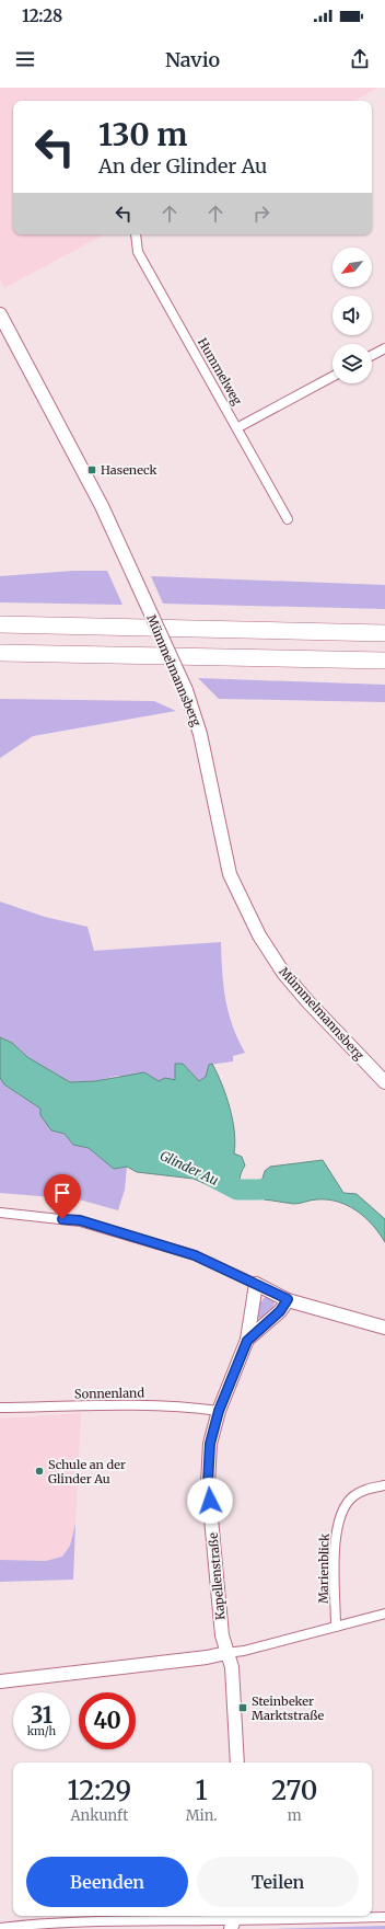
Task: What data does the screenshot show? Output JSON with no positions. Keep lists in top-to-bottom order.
{
  "streets": {
    "street": [
      "Hummelweg",
      "Mümmelmannsberg",
      "Sonnenland",
      "Marienblick",
      "Kapellenstraße"
    ]
  },
  "crossings": [
    ["Sonnenland", "Kapellenstraße"]
  ],
  "water": ["Glinder Au"],
  "places": {
    "transit": ["Haseneck", "Steinbeker Marktstraße"],
    "other": ["Schule an der Glinder Au"]
  },
  "north": "bottom left",
  "page": {
    "status": "12:28",
    "header": "Navio",
    "turn": ["130 m", "An der Glinder Au"],
    "speed": "31 km/h",
    "limit": "40",
    "eta": [
      "12:29",
      "Ankunft",
      "1",
      "Min.",
      "270",
      "m"
    ],
    "buttons": ["Beenden", "Teilen"]
  }
}
